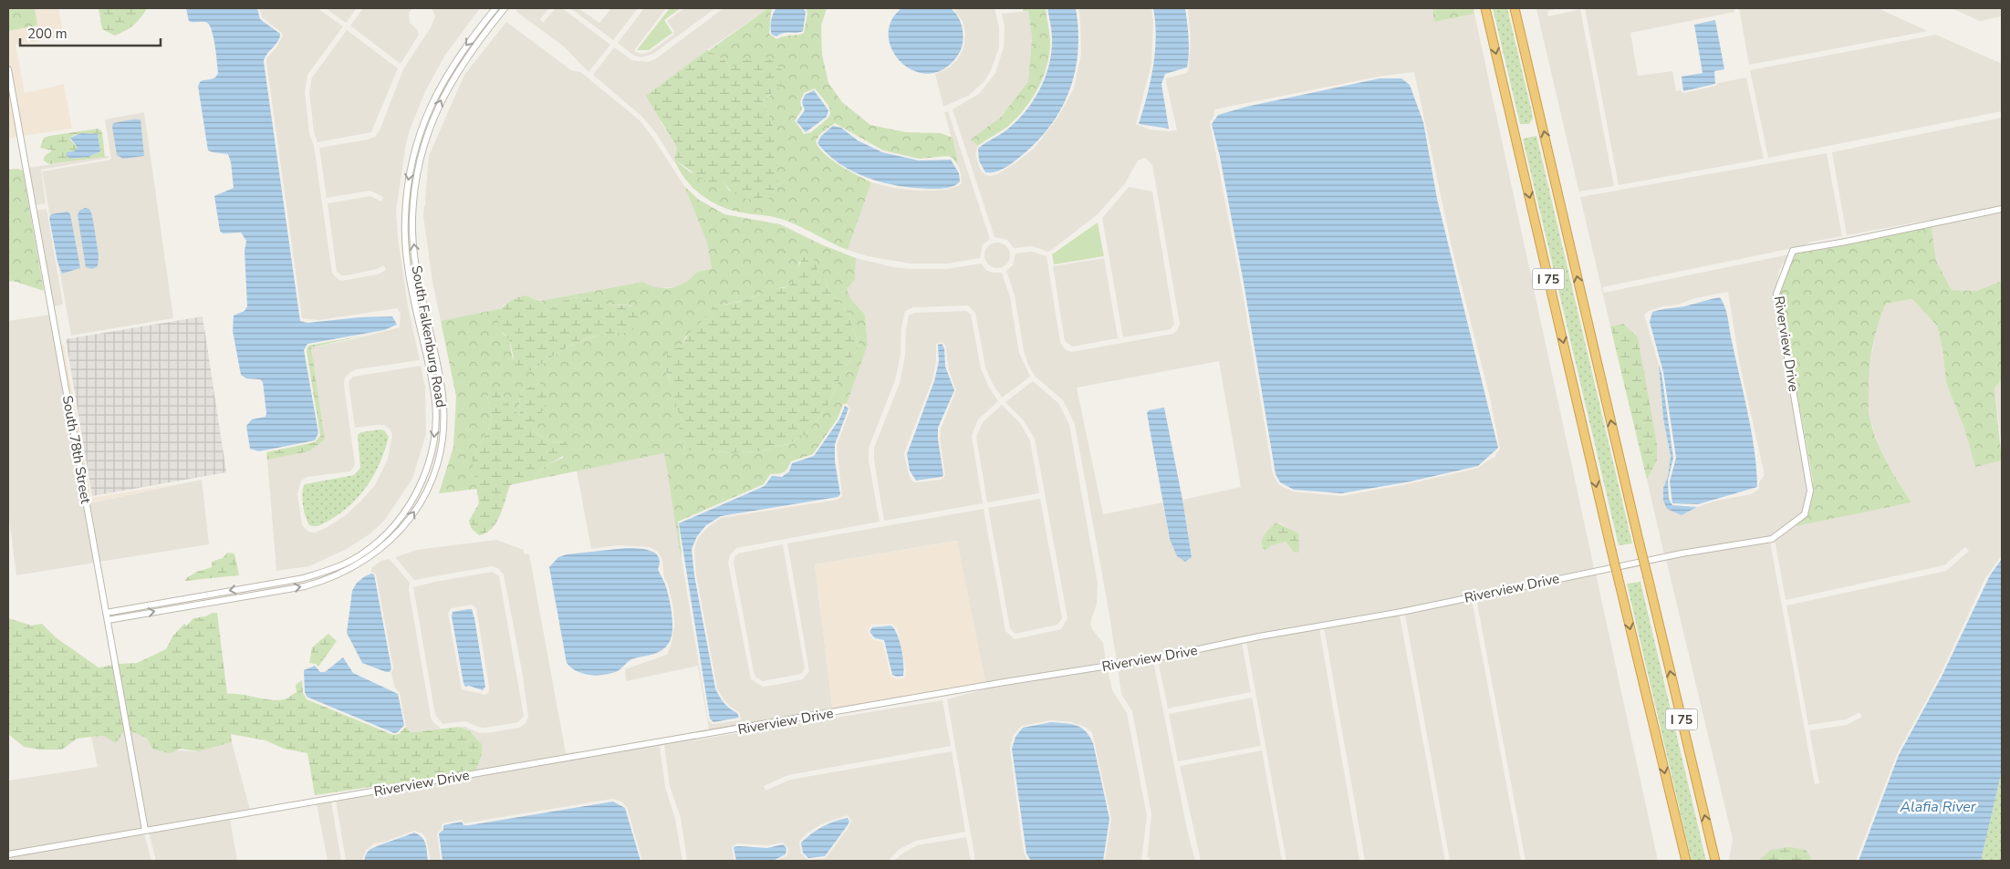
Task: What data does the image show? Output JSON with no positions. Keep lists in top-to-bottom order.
{
  "streets": {
    "highway": ["I 75"],
    "street": ["South Falkenburg Road", "Riverview Drive", "South 78th Street"]
  },
  "crossings": [
    ["South Falkenburg Road", "South 78th Street"],
    ["Riverview Drive", "South 78th Street"]
  ],
  "water": ["Alafia River"],
  "scale_bar": "200 m"
}
